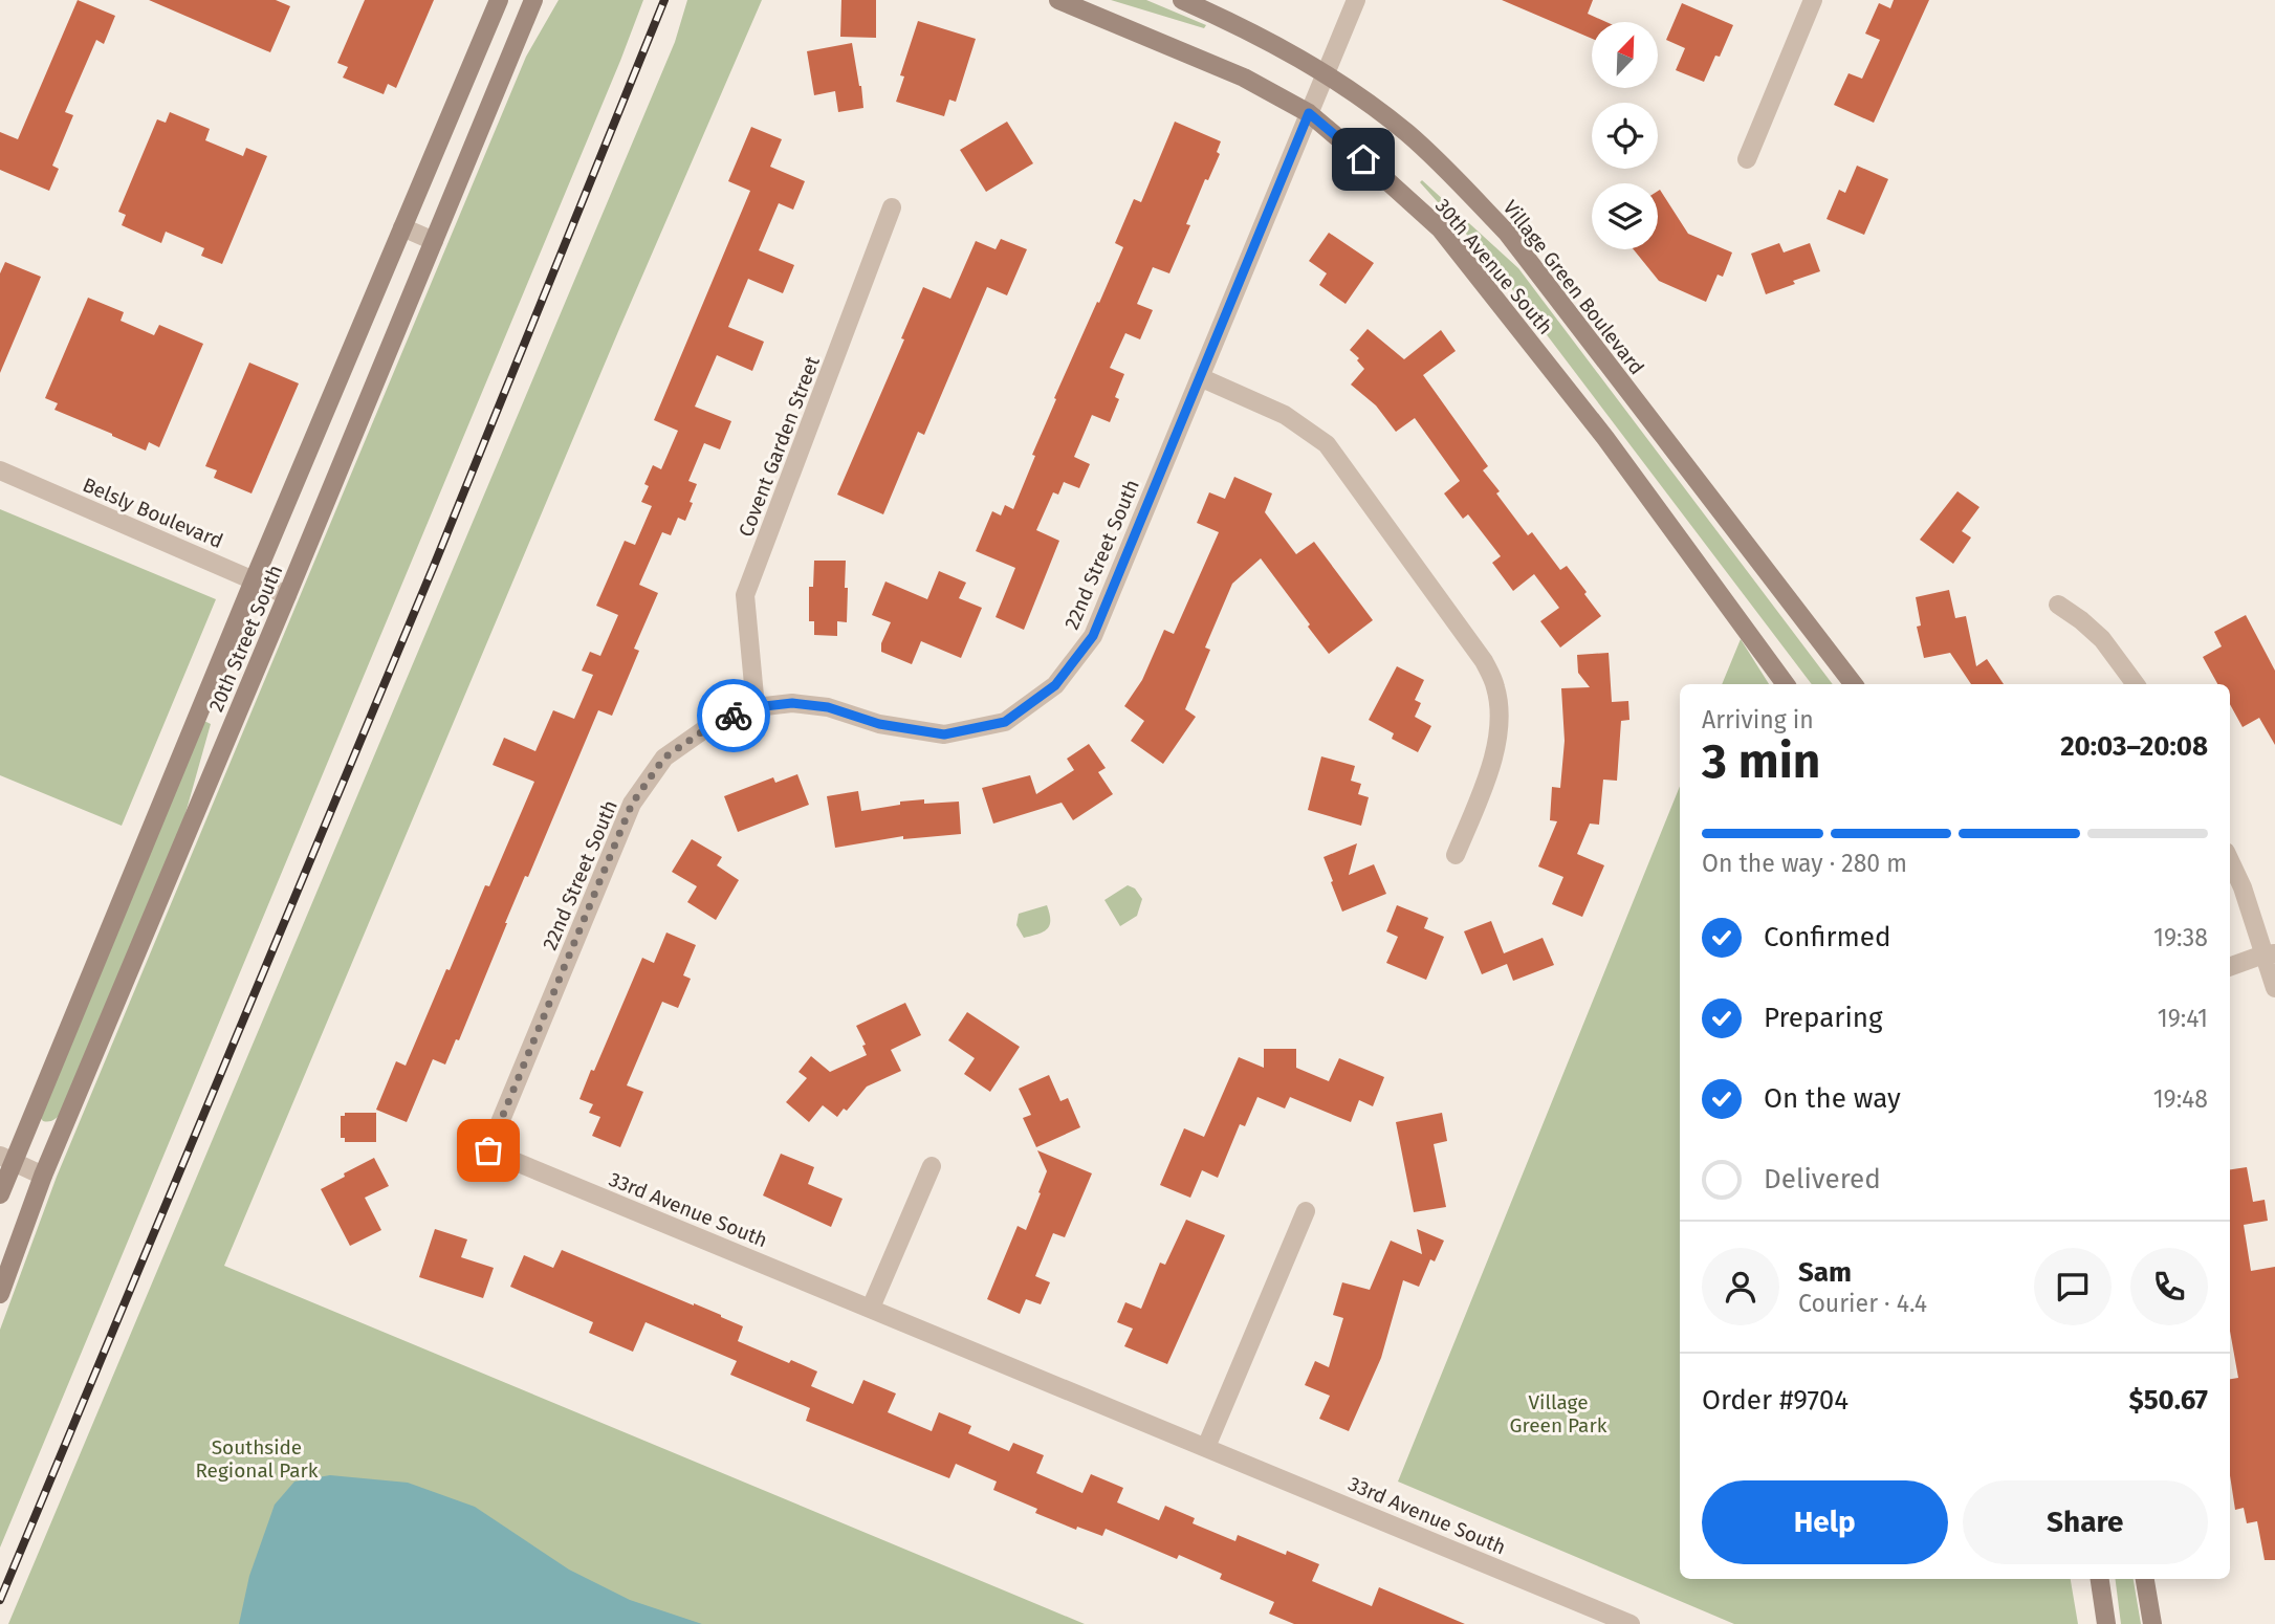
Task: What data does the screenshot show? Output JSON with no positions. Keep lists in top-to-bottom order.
{
  "streets": {
    "street": [
      "30th Avenue South",
      "Village Green Boulevard",
      "Covent Garden Street",
      "Belsly Boulevard",
      "22nd Street South",
      "20th Street South",
      "33rd Avenue South"
    ]
  },
  "crossings": [
    ["30th Avenue South", "22nd Street South"],
    ["Village Green Boulevard", "22nd Street South"],
    ["Covent Garden Street", "22nd Street South"],
    ["Belsly Boulevard", "20th Street South"],
    ["22nd Street South", "33rd Avenue South"]
  ],
  "parks": ["Village Green Park", "Southside Regional Park"],
  "north": "top right",
  "page": {
    "heading": ["3 min", "Arriving in", "20:03–20:08"],
    "panel": [
      "Sam",
      "Courier · 4.4",
      "Order #9704",
      "$50.67"
    ],
    "bar": "On the way · 280 m",
    "list": [
      ["Confirmed", "19:38"],
      ["Preparing", "19:41"],
      ["On the way", "19:48"],
      "Delivered"
    ],
    "buttons": ["Help", "Share"]
  }
}
